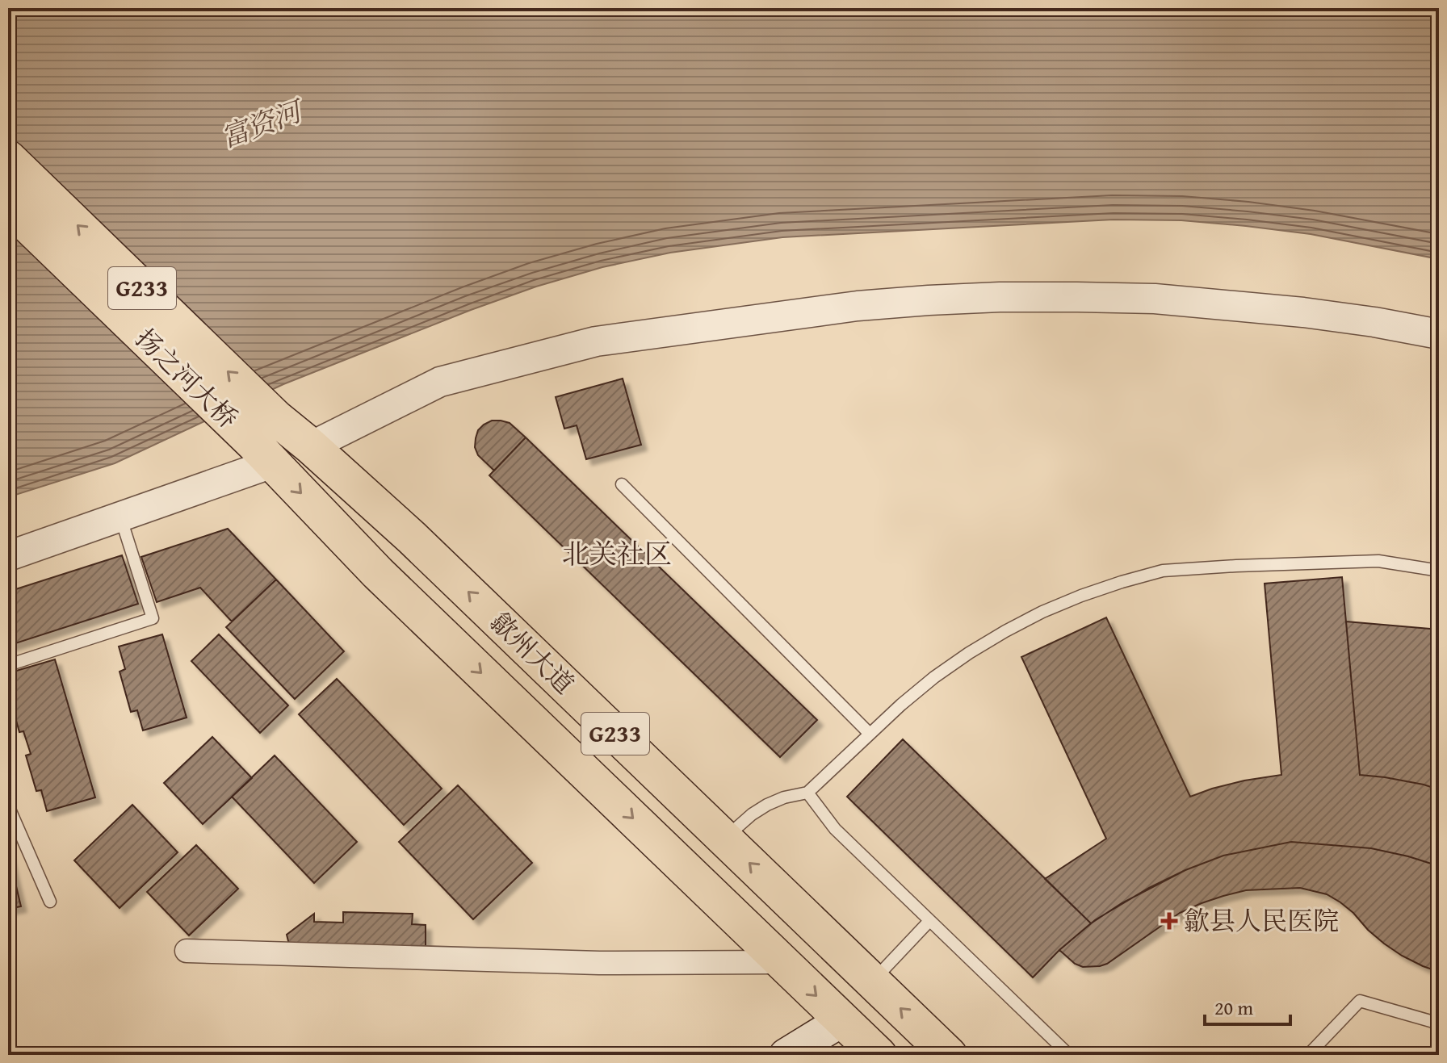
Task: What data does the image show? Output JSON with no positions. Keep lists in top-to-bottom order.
{
  "streets": {
    "highway": ["G233", "扬之河大桥", "歙州大道"]
  },
  "crossings": [
    ["扬之河大桥", "歙州大道"]
  ],
  "districts": ["北关社区"],
  "water": ["富资河"],
  "places": {
    "health": ["歙县人民医院"]
  },
  "scale_bar": "20 m"
}
